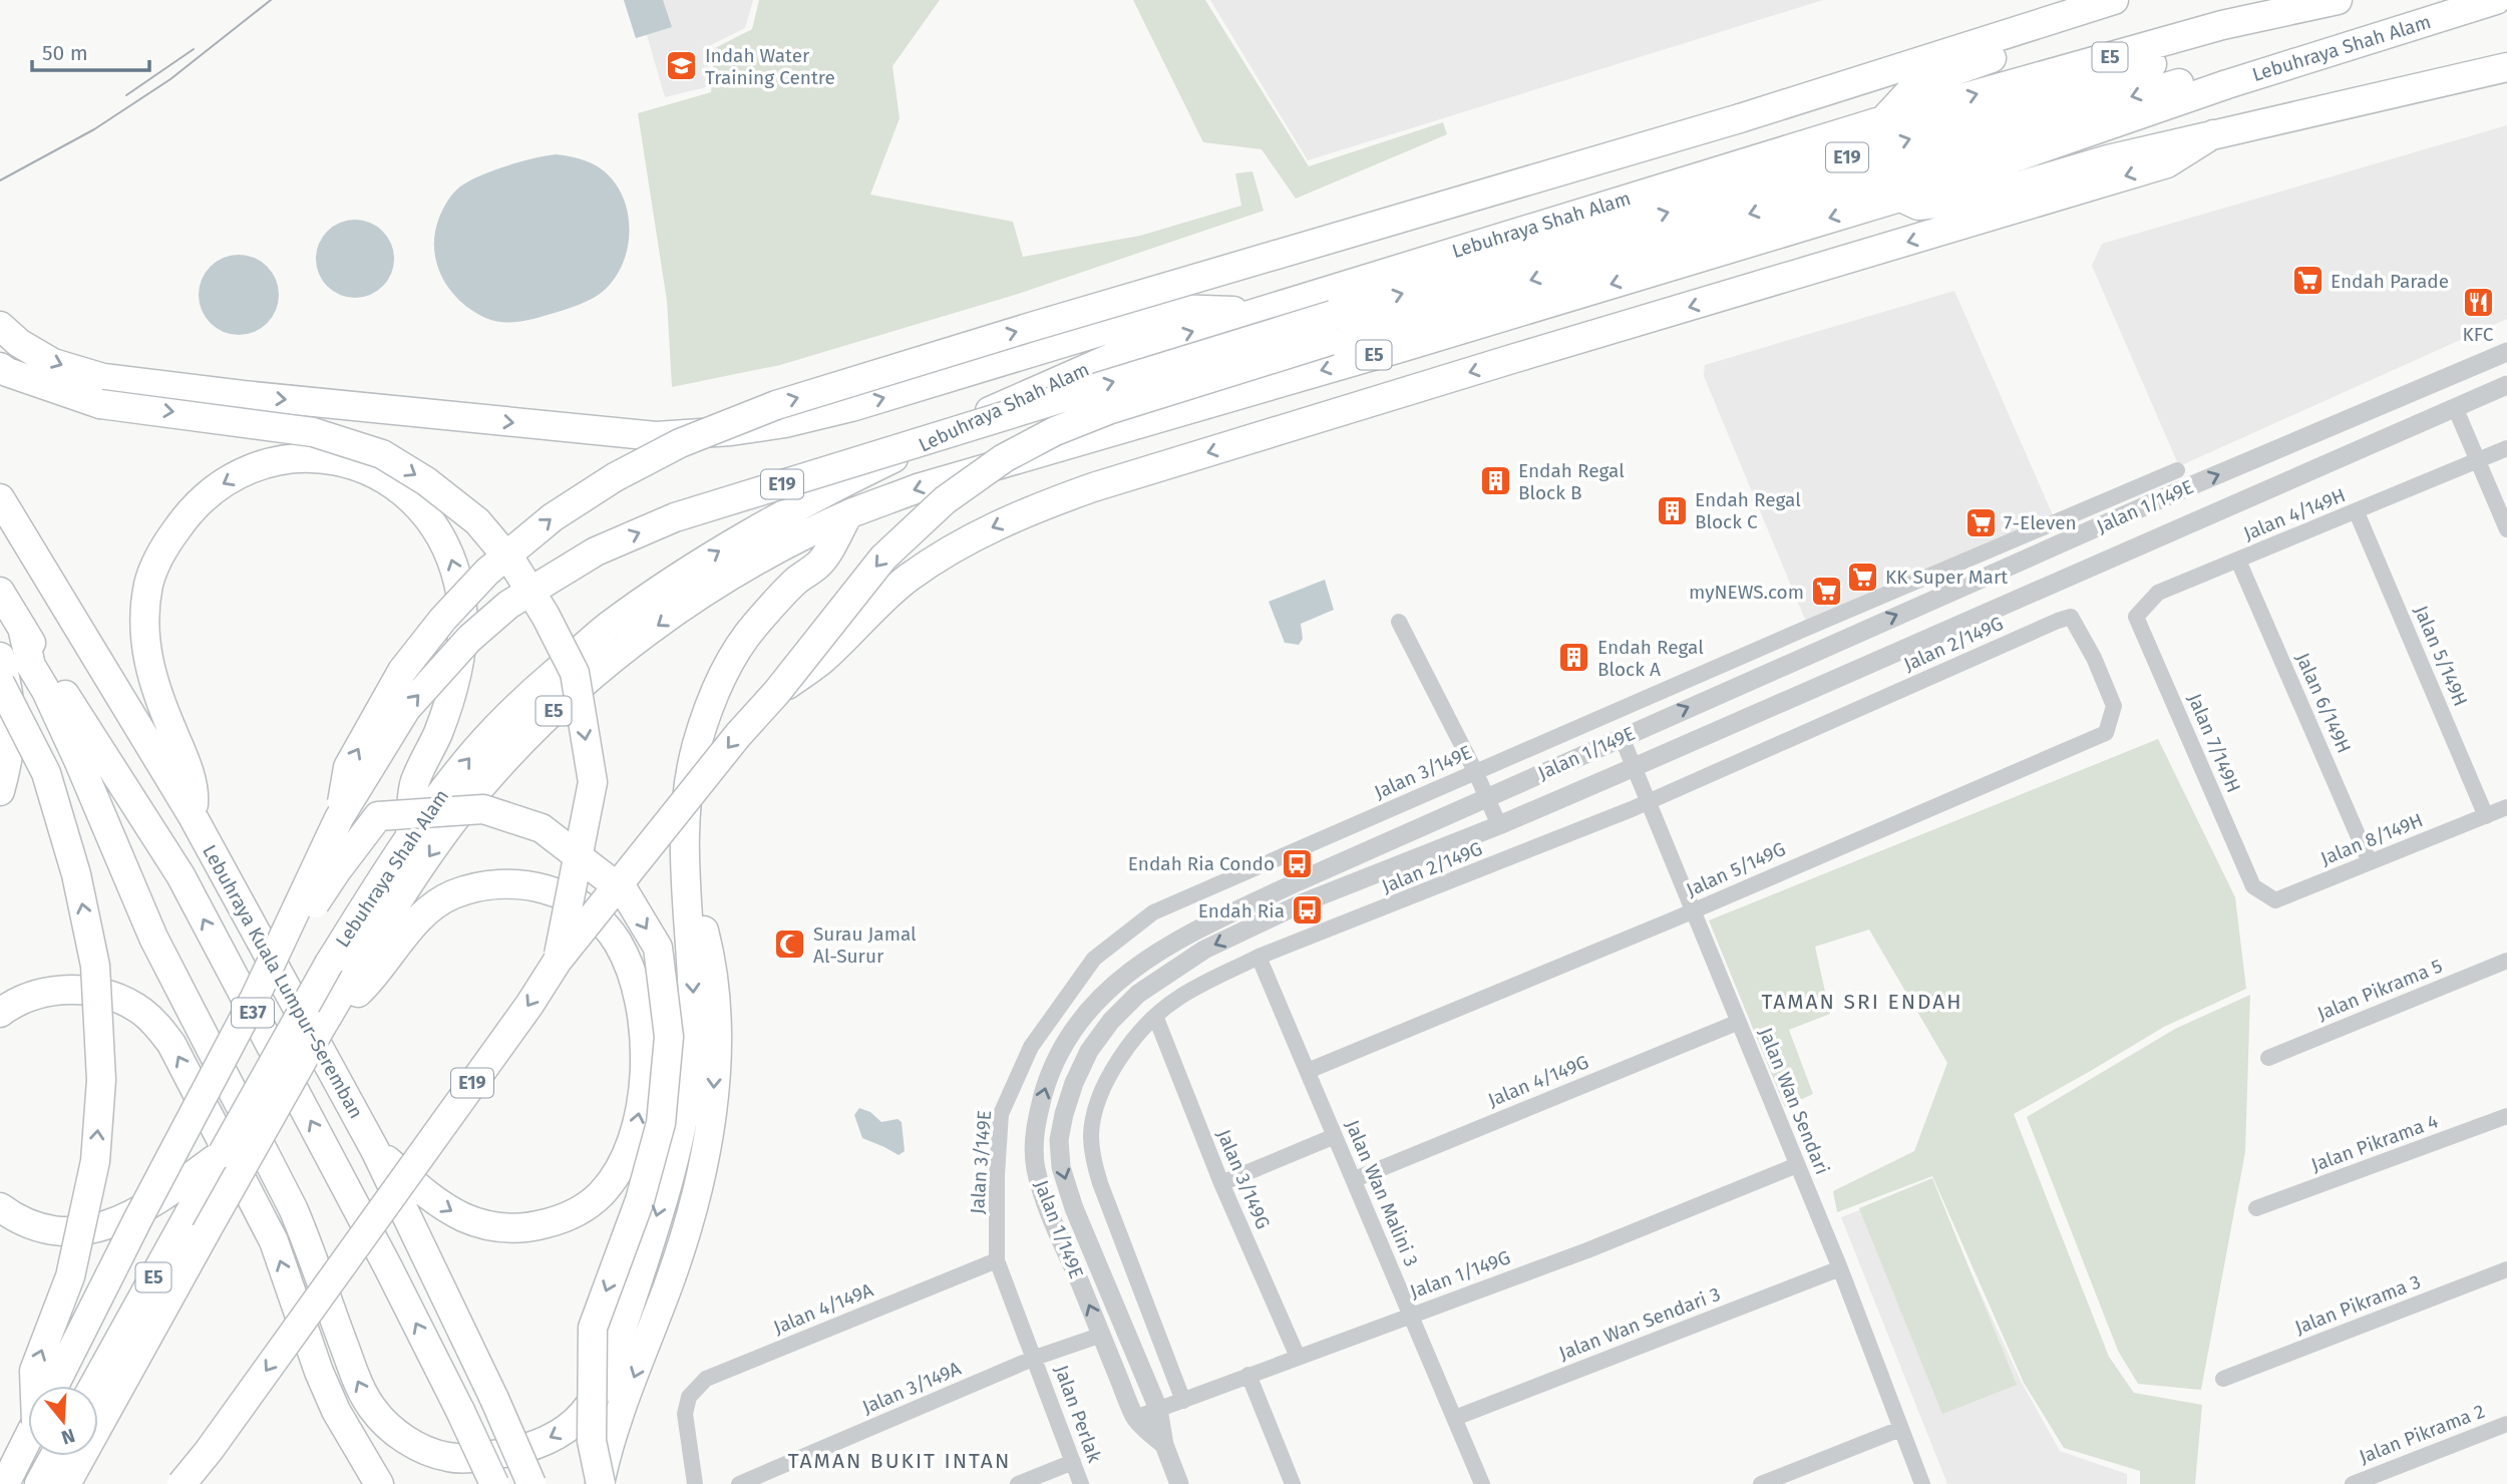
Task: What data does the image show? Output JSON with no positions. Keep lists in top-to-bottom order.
{
  "streets": {
    "highway": [
      "Lebuhraya Shah Alam",
      "E5",
      "E19",
      "Lebuhraya Kuala Lumpur–Seremban",
      "E37"
    ],
    "street": [
      "Jalan 1/149E",
      "Jalan 4/149H",
      "Jalan 2/149G",
      "Jalan 5/149H",
      "Jalan 6/149H",
      "Jalan 7/149H",
      "Jalan 3/149E",
      "Jalan 8/149H",
      "Jalan 5/149G",
      "Jalan Pikrama 5",
      "Jalan 4/149G",
      "Jalan Wan Sendari",
      "Jalan Pikrama 4",
      "Jalan 3/149G",
      "Jalan Wan Malini 3",
      "Jalan 1/149G",
      "Jalan Pikrama 3",
      "Jalan 4/149A",
      "Jalan Wan Sendari 3",
      "Jalan 3/149A",
      "Jalan Perlak",
      "Jalan Pikrama 2"
    ]
  },
  "crossings": [
    ["Lebuhraya Shah Alam", "E5"],
    ["Lebuhraya Shah Alam", "E19"],
    ["E5", "E19"],
    ["Jalan 1/149E", "Jalan Wan Sendari"],
    ["Jalan 1/149E", "Jalan 1/149G"],
    ["Jalan 1/149E", "Jalan 3/149A"],
    ["Jalan 4/149H", "Jalan 5/149H"],
    ["Jalan 4/149H", "Jalan 6/149H"],
    ["Jalan 4/149H", "Jalan 7/149H"],
    ["Jalan 2/149G", "Jalan 5/149G"],
    ["Jalan 2/149G", "Jalan Wan Sendari"],
    ["Jalan 2/149G", "Jalan 3/149G"],
    ["Jalan 2/149G", "Jalan Wan Malini 3"],
    ["Jalan 2/149G", "Jalan 1/149G"],
    ["Jalan 5/149H", "Jalan 8/149H"],
    ["Jalan 6/149H", "Jalan 8/149H"],
    ["Jalan 7/149H", "Jalan 8/149H"],
    ["Jalan 3/149E", "Jalan 4/149A"],
    ["Jalan 3/149E", "Jalan 3/149A"],
    ["Jalan 3/149E", "Jalan Perlak"],
    ["Jalan 5/149G", "Jalan Wan Sendari"],
    ["Jalan 5/149G", "Jalan Wan Malini 3"],
    ["Jalan 4/149G", "Jalan Wan Sendari"],
    ["Jalan 4/149G", "Jalan Wan Malini 3"],
    ["Jalan Wan Sendari", "Jalan 1/149G"],
    ["Jalan Wan Sendari", "Jalan Wan Sendari 3"],
    ["Jalan 3/149G", "Jalan 1/149G"],
    ["Jalan Wan Malini 3", "Jalan 1/149G"],
    ["Jalan Wan Malini 3", "Jalan Wan Sendari 3"],
    ["Jalan 3/149A", "Jalan Perlak"]
  ],
  "districts": ["TAMAN SRI ENDAH", "TAMAN BUKIT INTAN"],
  "places": {
    "school or university": ["Indah Water Training Centre"],
    "supermarket": [
      "Endah Parade",
      "7-Eleven",
      "KK Super Mart",
      "myNEWS.com"
    ],
    "restaurant": ["KFC"],
    "building": ["Endah Regal Block B", "Endah Regal Block C", "Endah Regal Block A"],
    "bus stop": ["Endah Ria Condo", "Endah Ria"],
    "mosque": ["Surau Jamal Al-Surur"]
  },
  "scale_bar": "50 m",
  "north": "bottom"
}
